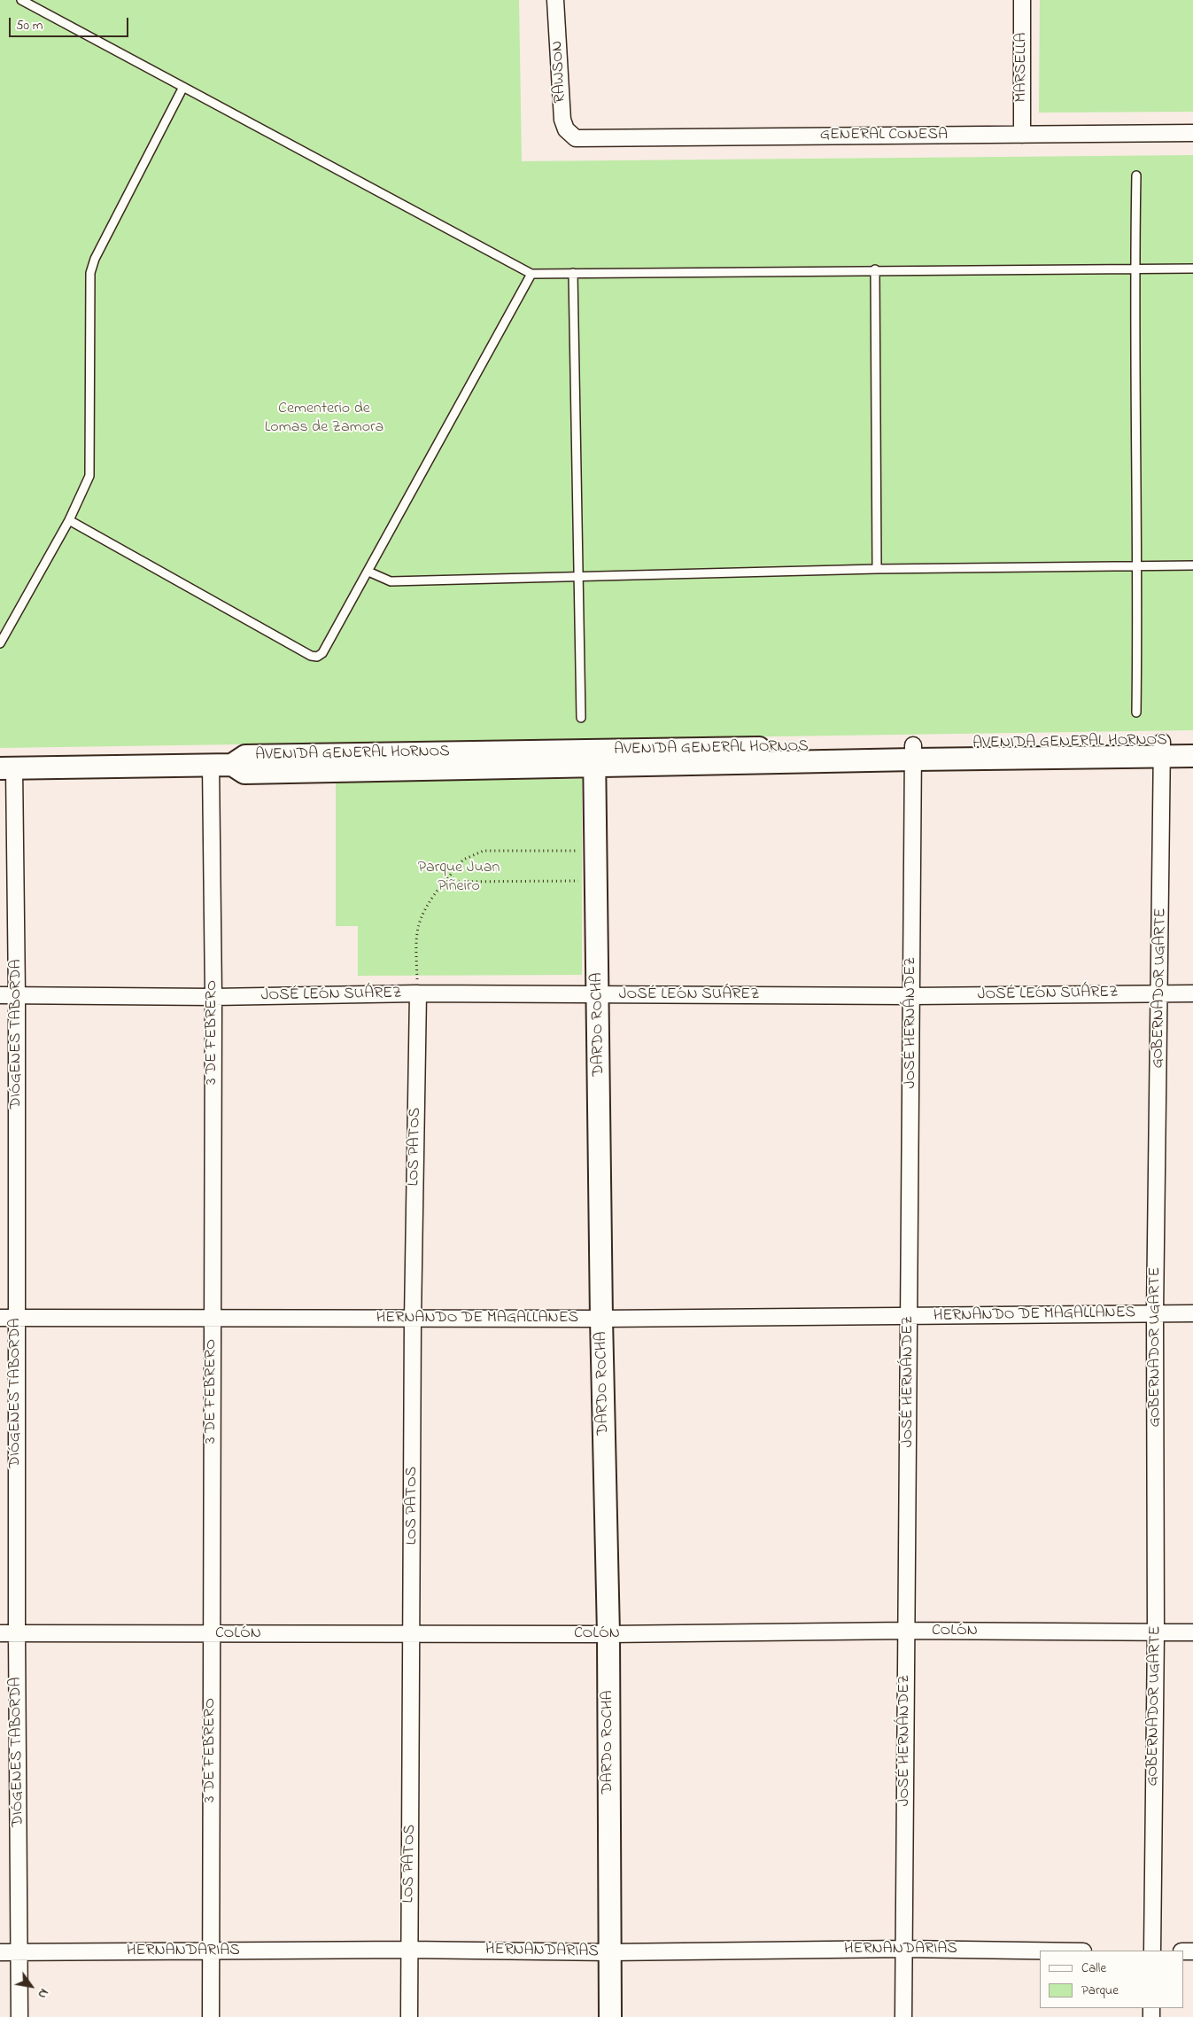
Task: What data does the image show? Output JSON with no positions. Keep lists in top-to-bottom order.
{
  "streets": {
    "street": [
      "MARSELLA",
      "RAWSON",
      "GENERAL CONESA",
      "AVENIDA GENERAL HORNOS",
      "GOBERNADOR UGARTE",
      "JOSÉ LEÓN SUÁREZ",
      "JOSÉ HERNÁNDEZ",
      "DARDO ROCHA",
      "3 DE FEBRERO",
      "DIÓGENES TABORDA",
      "LOS PATOS",
      "HERNANDO DE MAGALLANES",
      "COLÓN",
      "HERNANDARIAS"
    ]
  },
  "crossings": [
    ["MARSELLA", "GENERAL CONESA"],
    ["RAWSON", "GENERAL CONESA"],
    ["AVENIDA GENERAL HORNOS", "GOBERNADOR UGARTE"],
    ["AVENIDA GENERAL HORNOS", "JOSÉ HERNÁNDEZ"],
    ["AVENIDA GENERAL HORNOS", "DARDO ROCHA"],
    ["AVENIDA GENERAL HORNOS", "3 DE FEBRERO"],
    ["AVENIDA GENERAL HORNOS", "DIÓGENES TABORDA"],
    ["GOBERNADOR UGARTE", "JOSÉ LEÓN SUÁREZ"],
    ["GOBERNADOR UGARTE", "HERNANDO DE MAGALLANES"],
    ["GOBERNADOR UGARTE", "COLÓN"],
    ["JOSÉ LEÓN SUÁREZ", "JOSÉ HERNÁNDEZ"],
    ["JOSÉ LEÓN SUÁREZ", "DARDO ROCHA"],
    ["JOSÉ LEÓN SUÁREZ", "3 DE FEBRERO"],
    ["JOSÉ LEÓN SUÁREZ", "DIÓGENES TABORDA"],
    ["JOSÉ LEÓN SUÁREZ", "LOS PATOS"],
    ["JOSÉ HERNÁNDEZ", "HERNANDO DE MAGALLANES"],
    ["JOSÉ HERNÁNDEZ", "COLÓN"],
    ["JOSÉ HERNÁNDEZ", "HERNANDARIAS"],
    ["DARDO ROCHA", "HERNANDO DE MAGALLANES"],
    ["DARDO ROCHA", "COLÓN"],
    ["DARDO ROCHA", "HERNANDARIAS"],
    ["3 DE FEBRERO", "HERNANDO DE MAGALLANES"],
    ["3 DE FEBRERO", "COLÓN"],
    ["3 DE FEBRERO", "HERNANDARIAS"],
    ["DIÓGENES TABORDA", "HERNANDO DE MAGALLANES"],
    ["DIÓGENES TABORDA", "COLÓN"],
    ["DIÓGENES TABORDA", "HERNANDARIAS"],
    ["LOS PATOS", "HERNANDO DE MAGALLANES"],
    ["LOS PATOS", "COLÓN"],
    ["LOS PATOS", "HERNANDARIAS"]
  ],
  "parks": ["Cementerio de Lomas de Zamora", "Parque Juan Piñeiro"],
  "legend": ["Calle", "Parque"],
  "scale_bar": "50 m",
  "north": "bottom right"
}
